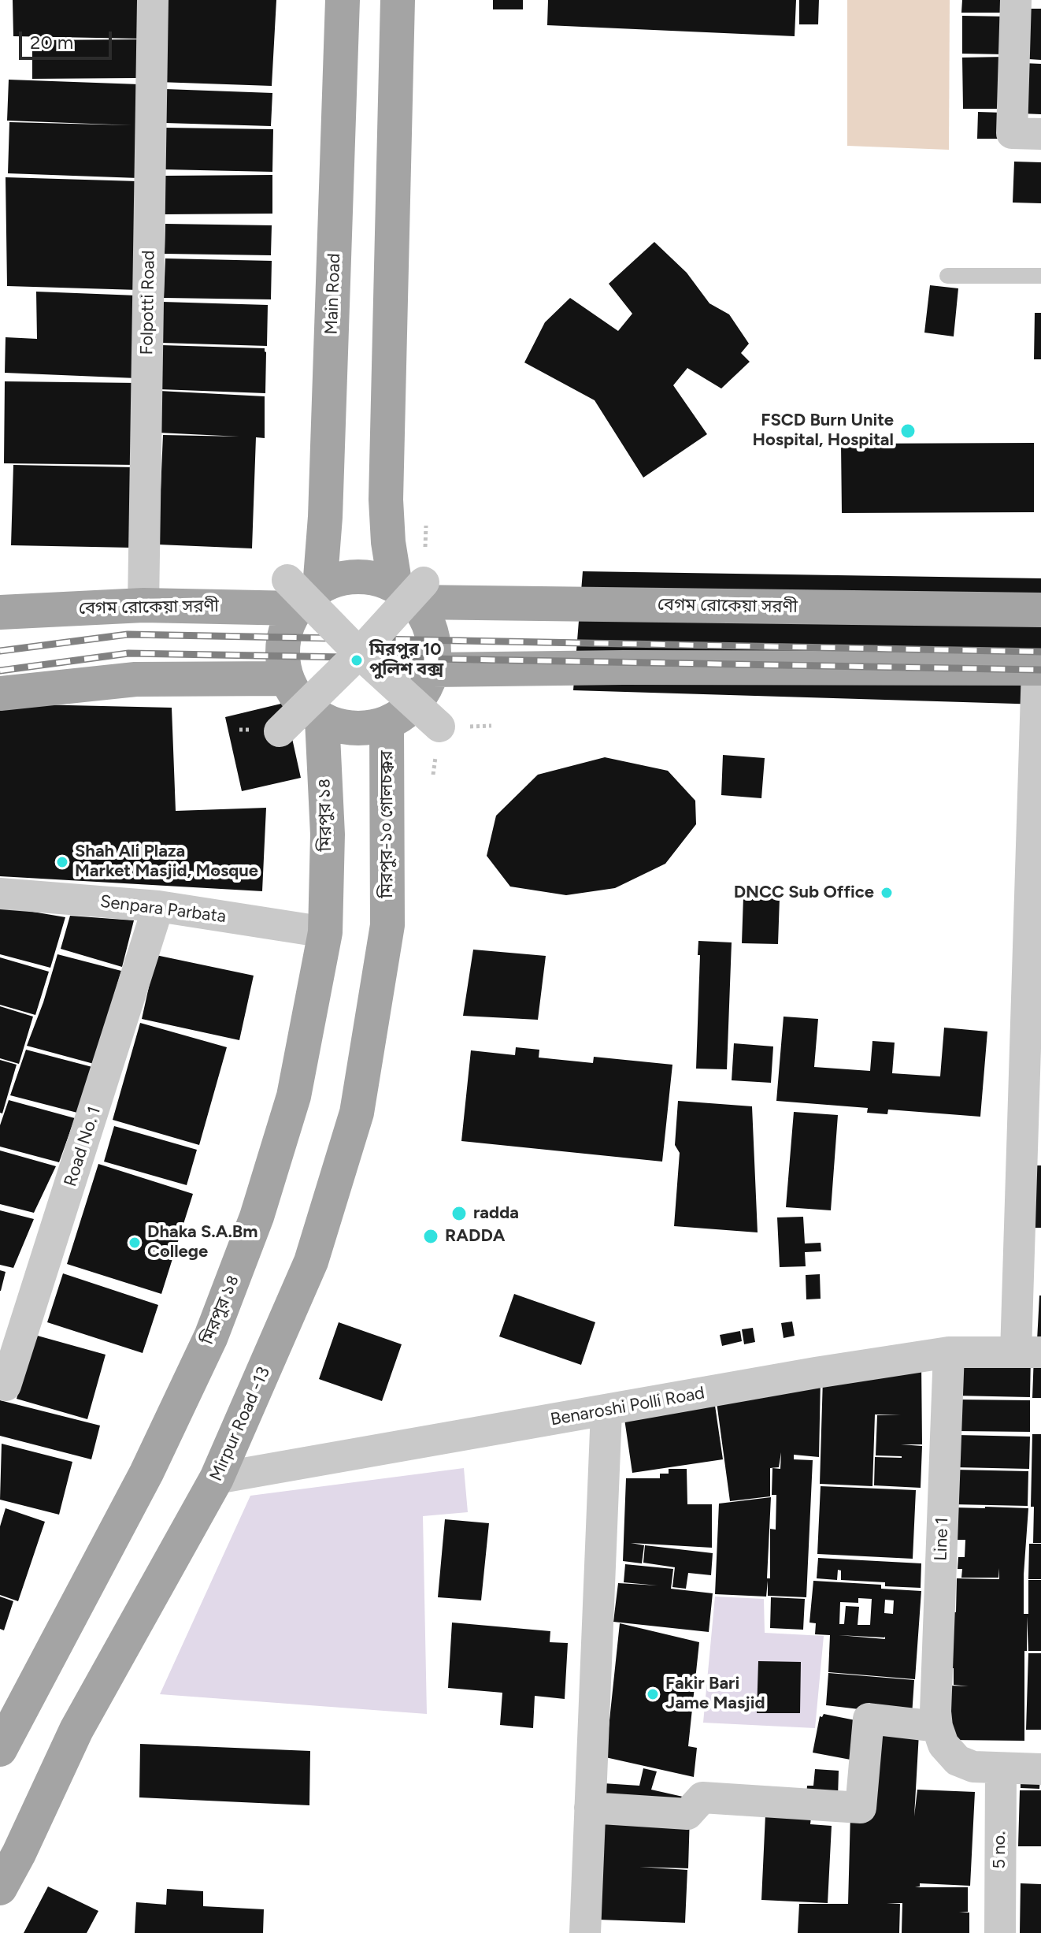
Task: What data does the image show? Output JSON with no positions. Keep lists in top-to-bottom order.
{
  "streets": {
    "main road": [
      "Main Road",
      "বেগম রোকেয়া সরণী",
      "মিরপুর ১৪",
      "মিরপুর-১০ গোলচক্কর",
      "Mirpur Road -13"
    ],
    "street": [
      "Folpotti Road",
      "Senpara Parbata",
      "Road No. 1",
      "Benaroshi Polli Road",
      "Line 1",
      "5 no."
    ]
  },
  "crossings": [
    ["Main Road", "বেগম রোকেয়া সরণী"],
    ["Main Road", "মিরপুর-১০ গোলচক্কর"],
    ["Folpotti Road", "বেগম রোকেয়া সরণী"],
    ["বেগম রোকেয়া সরণী", "মিরপুর-১০ গোলচক্কর"],
    ["মিরপুর ১৪", "মিরপুর-১০ গোলচক্কর"],
    ["মিরপুর ১৪", "Senpara Parbata"],
    ["মিরপুর-১০ গোলচক্কর", "Mirpur Road -13"],
    ["Senpara Parbata", "Road No. 1"],
    ["Benaroshi Polli Road", "Mirpur Road -13"],
    ["Benaroshi Polli Road", "Line 1"]
  ],
  "places": [
    "FSCD Burn Unite Hospital, Hospital",
    "মিরপুর 10 পুলিশ বক্স",
    "Shah Ali Plaza Market Masjid, Mosque",
    "DNCC Sub Office",
    "radda",
    "RADDA",
    "Dhaka S.A.Bm College",
    "Fakir Bari Jame Masjid"
  ],
  "scale_bar": "20 m"
}
